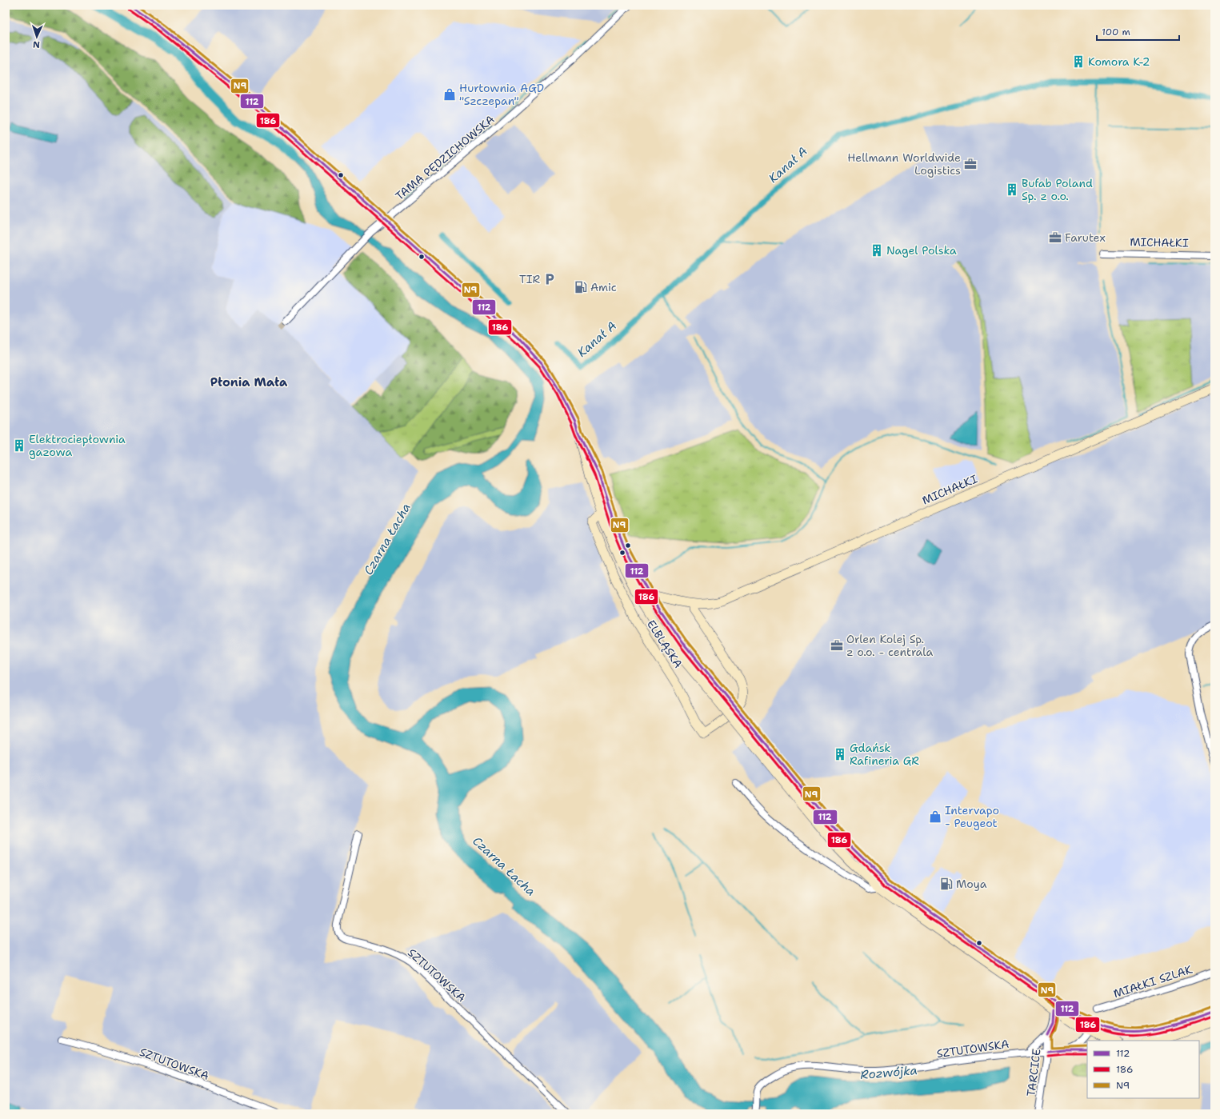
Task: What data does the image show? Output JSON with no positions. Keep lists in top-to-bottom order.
{
  "streets": {
    "main road": ["MICHAŁKI", "ELBLĄSKA"],
    "street": [
      "TAMA PĘDZICHOWSKA",
      "SZTUTOWSKA",
      "MIAŁKI SZLAK",
      "TARCICE"
    ]
  },
  "crossings": [
    ["TAMA PĘDZICHOWSKA", "ELBLĄSKA"],
    ["MICHAŁKI", "ELBLĄSKA"],
    ["ELBLĄSKA", "SZTUTOWSKA"],
    ["SZTUTOWSKA", "TARCICE"]
  ],
  "districts": ["Płonia Mała"],
  "water": ["Kanał A", "Czarna Łacha", "Rozwójka"],
  "places": {
    "building": [
      "Komora K-2",
      "Bufab Poland Sp. z o.o.",
      "Nagel Polska",
      "Elektrociepłownia gazowa",
      "Gdańsk Rafineria GR"
    ],
    "shop": ["Hurtownia AGD \"Szczepan\"", "Intervapo - Peugeot"],
    "office": ["Hellmann Worldwide Logistics", "Farutex", "Orlen Kolej Sp. z o.o. - centrala"],
    "parking": ["TIR"],
    "fuel station": ["Amic", "Moya"]
  },
  "lines": ["transit line 112", "transit line N9", "transit line 186"],
  "legend": ["112", "186", "N9"],
  "scale_bar": "100 m",
  "north": "bottom"
}
